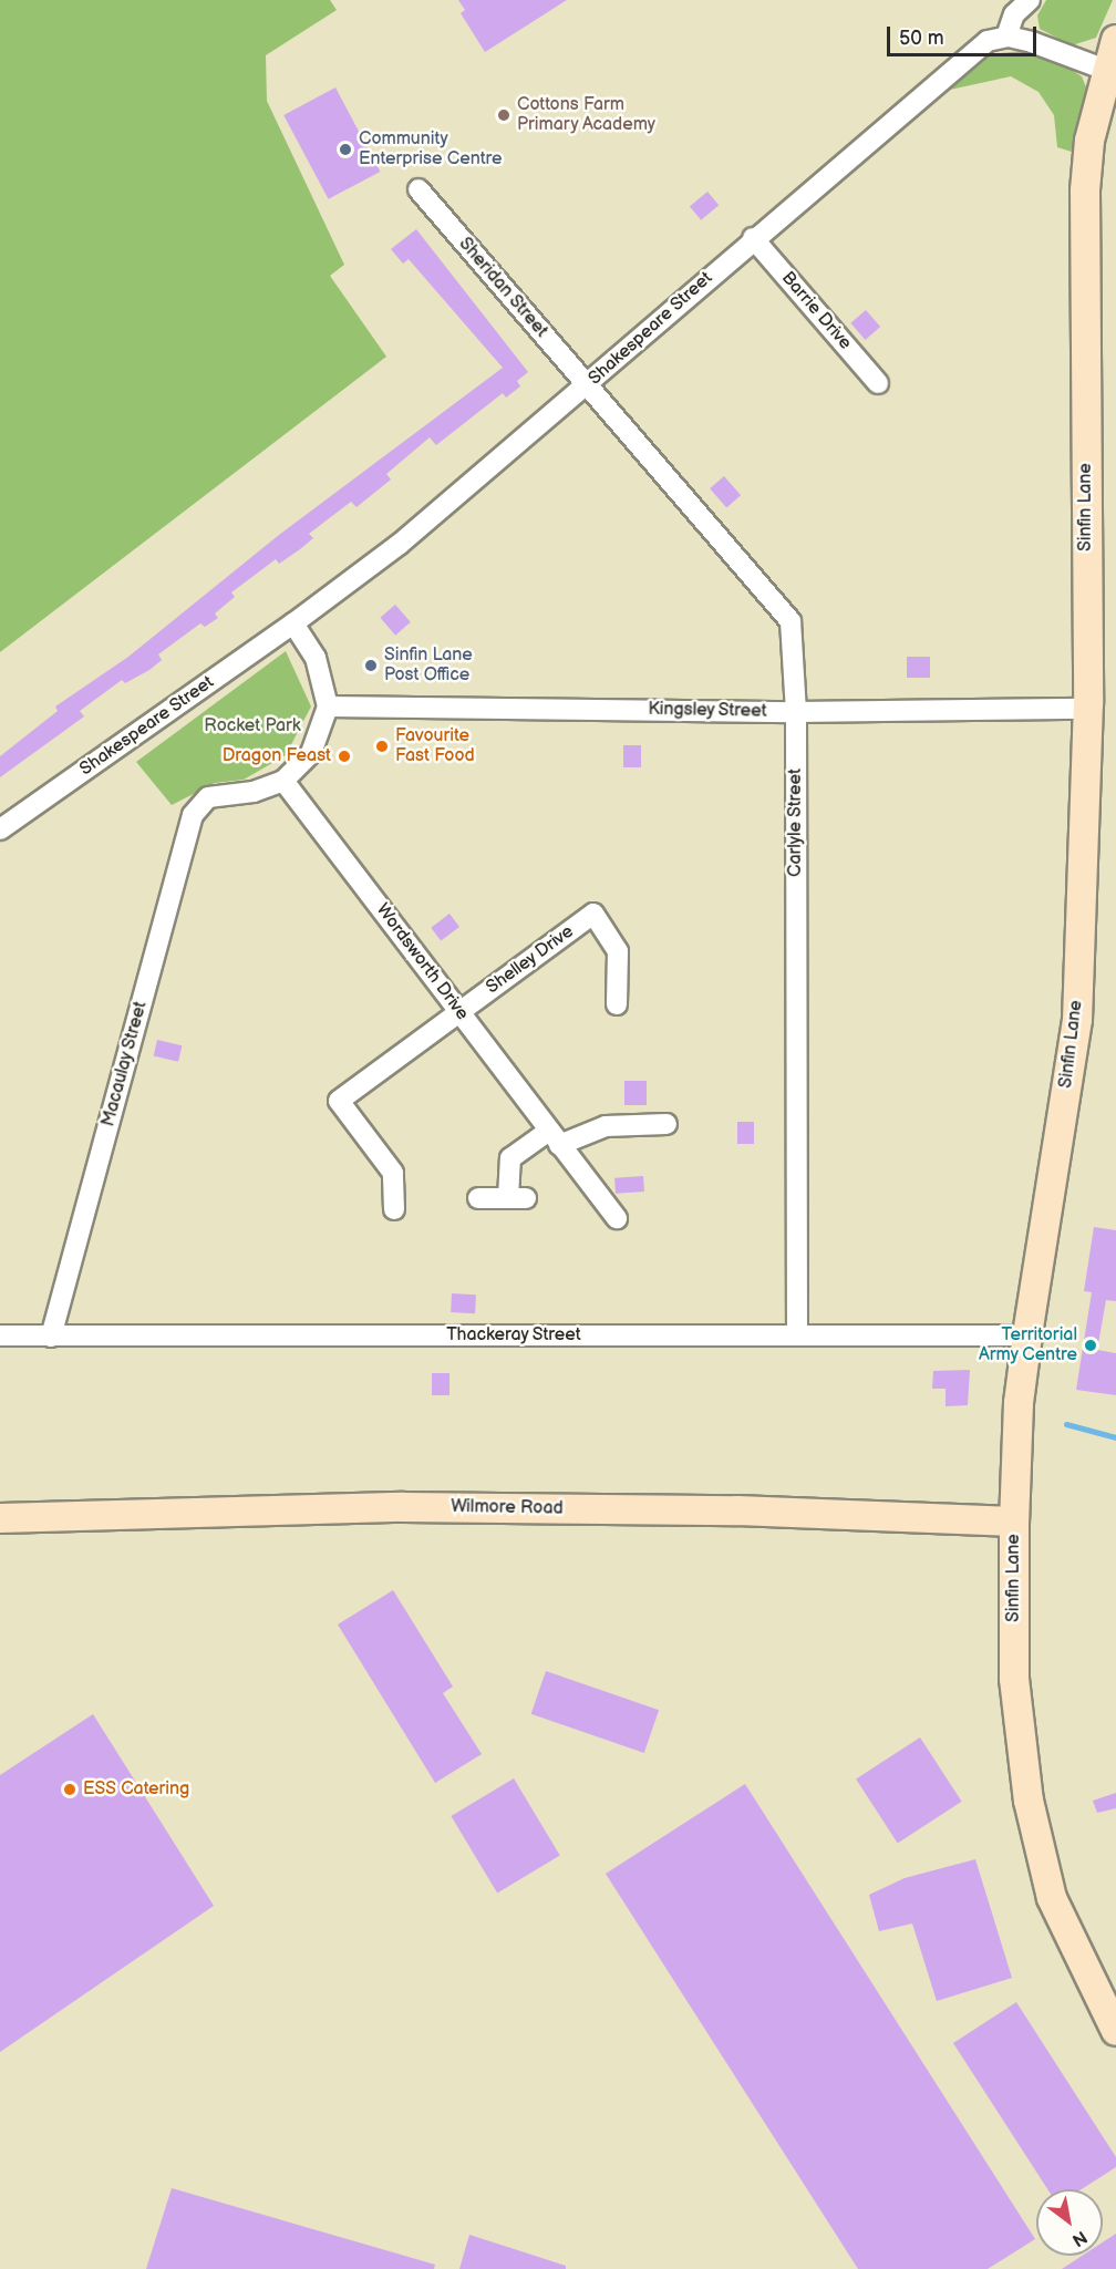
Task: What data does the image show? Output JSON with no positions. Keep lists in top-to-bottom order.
{
  "streets": {
    "street": [
      "Sheridan Street",
      "Barrie Drive",
      "Shakespeare Street",
      "Sinfin Lane",
      "Kingsley Street",
      "Carlyle Street",
      "Shelley Drive",
      "Wordsworth Drive",
      "Macaulay Street",
      "Thackeray Street",
      "Wilmore Road"
    ]
  },
  "crossings": [
    ["Sheridan Street", "Shakespeare Street"],
    ["Sheridan Street", "Carlyle Street"],
    ["Barrie Drive", "Shakespeare Street"],
    ["Shakespeare Street", "Carlyle Street"],
    ["Sinfin Lane", "Kingsley Street"],
    ["Sinfin Lane", "Thackeray Street"],
    ["Sinfin Lane", "Wilmore Road"],
    ["Kingsley Street", "Carlyle Street"],
    ["Carlyle Street", "Thackeray Street"],
    ["Shelley Drive", "Wordsworth Drive"],
    ["Wordsworth Drive", "Macaulay Street"],
    ["Macaulay Street", "Thackeray Street"]
  ],
  "parks": ["Rocket Park"],
  "places": [
    "Cottons Farm Primary Academy",
    "Community Enterprise Centre",
    "Sinfin Lane Post Office",
    "Favourite Fast Food",
    "Dragon Feast",
    "Territorial Army Centre",
    "ESS Catering"
  ],
  "scale_bar": "50 m",
  "north": "bottom right"
}
